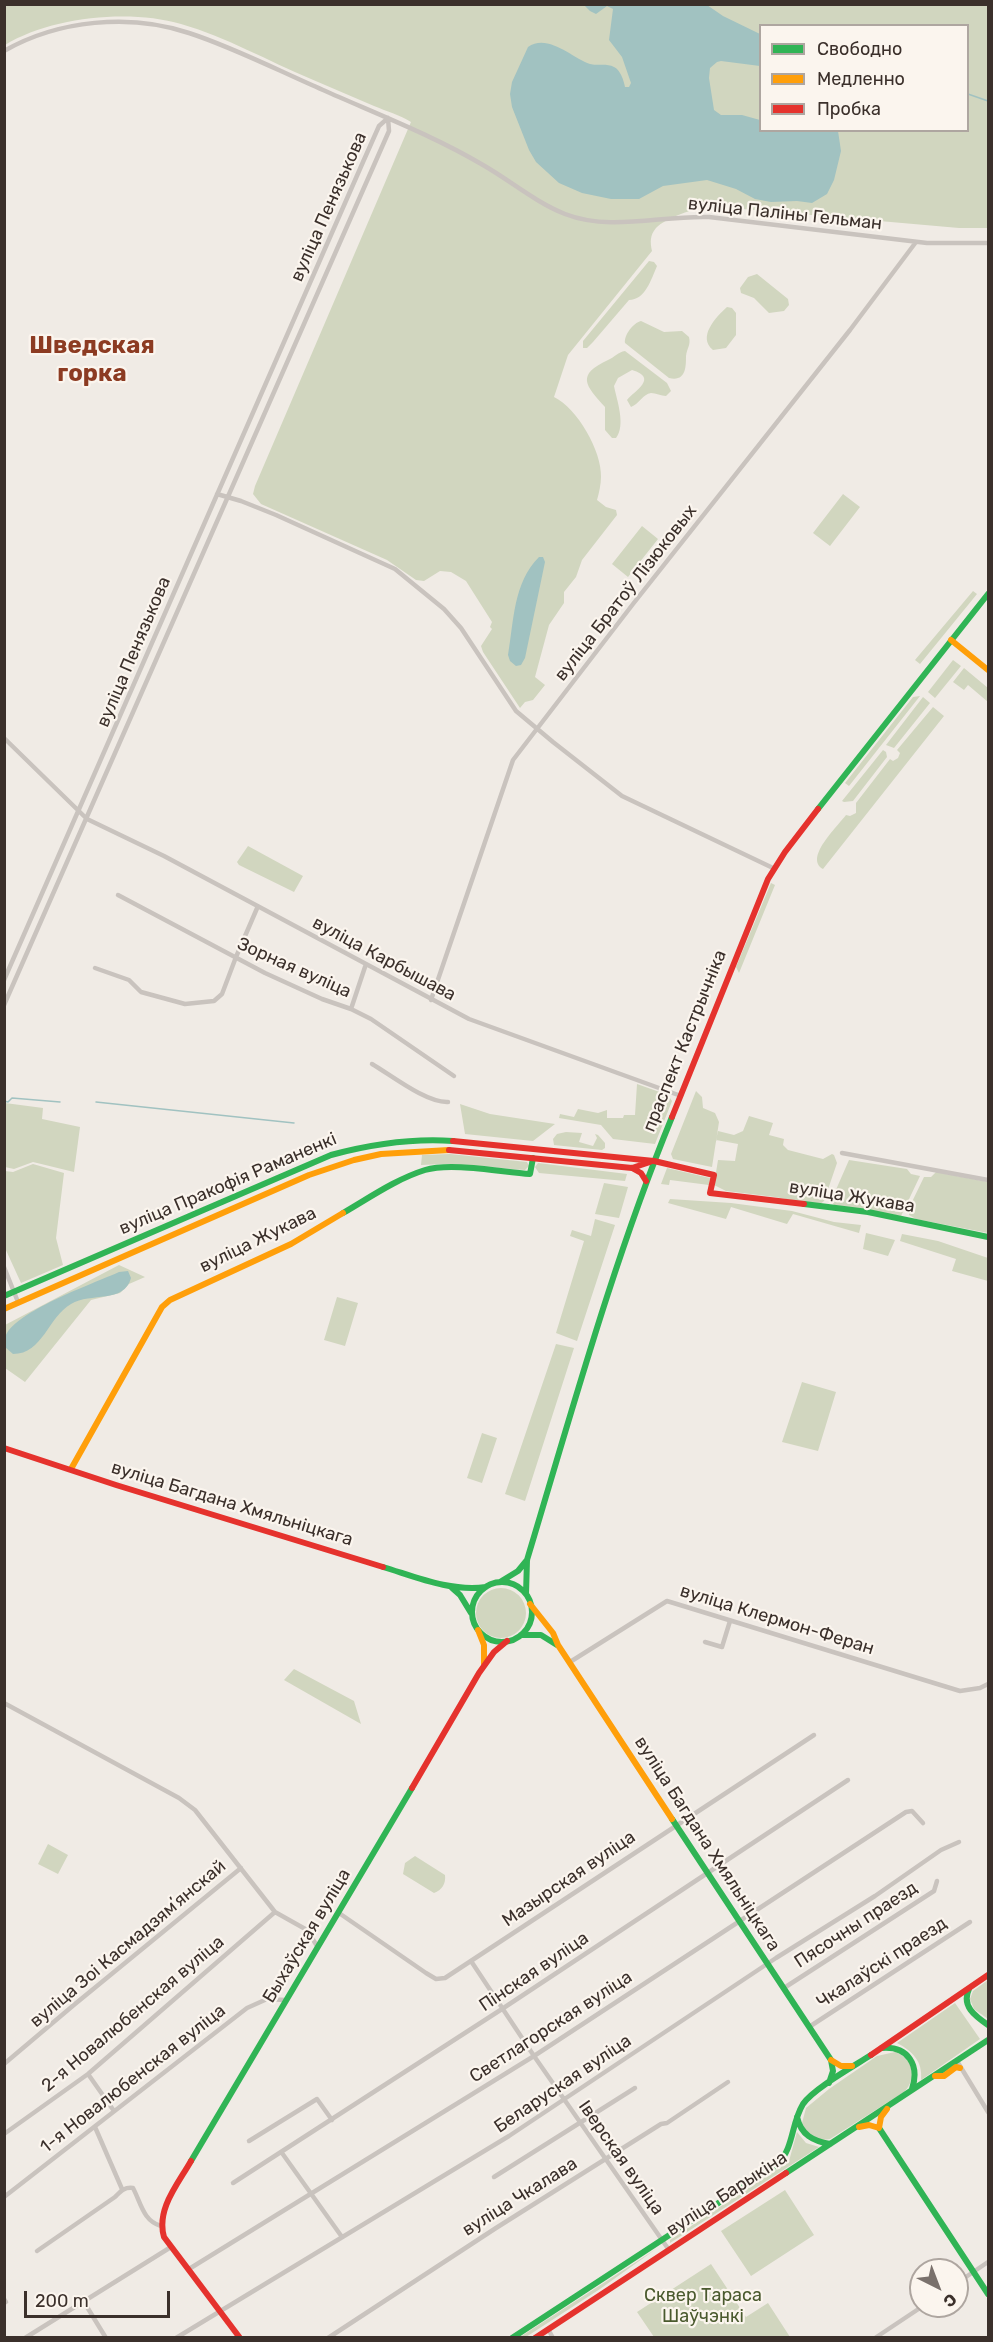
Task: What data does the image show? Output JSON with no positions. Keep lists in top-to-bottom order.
{
  "streets": {
    "main road": [
      "праспект Кастрычніка",
      "вуліца Пракофія Раманенкі",
      "вуліца Жукава",
      "вуліца Багдана Хмяльніцкага",
      "Быхаўская вуліца",
      "вуліца Барыкіна"
    ],
    "street": [
      "вуліца Пенязькова",
      "вуліца Паліны Гельман",
      "вуліца Братоў Лізюковых",
      "вуліца Карбышава",
      "Зорная вуліца",
      "вуліца Клермон-Феран",
      "Мазырская вуліца",
      "Пясочны праезд",
      "вуліца Зоі Касмадзямʼянскай",
      "Чкалаўскі праезд",
      "Пінская вуліца",
      "2-я Новалюбенская вуліца",
      "Светлагорская вуліца",
      "1-я Новалюбенская вуліца",
      "Беларуская вуліца",
      "Іверская вуліца",
      "вуліца Чкалава"
    ]
  },
  "crossings": [
    ["вуліца Пенязькова", "вуліца Паліны Гельман"],
    ["вуліца Пенязькова", "вуліца Карбышава"],
    ["вуліца Паліны Гельман", "вуліца Братоў Лізюковых"],
    ["вуліца Братоў Лізюковых", "вуліца Карбышава"],
    ["вуліца Карбышава", "праспект Кастрычніка"],
    ["праспект Кастрычніка", "вуліца Пракофія Раманенкі"],
    ["праспект Кастрычніка", "вуліца Жукава"],
    ["праспект Кастрычніка", "вуліца Багдана Хмяльніцкага"],
    ["праспект Кастрычніка", "Быхаўская вуліца"],
    ["вуліца Пракофія Раманенкі", "вуліца Жукава"],
    ["вуліца Жукава", "вуліца Багдана Хмяльніцкага"],
    ["вуліца Багдана Хмяльніцкага", "вуліца Клермон-Феран"],
    ["вуліца Багдана Хмяльніцкага", "Мазырская вуліца"],
    ["вуліца Багдана Хмяльніцкага", "Пясочны праезд"],
    ["вуліца Багдана Хмяльніцкага", "Быхаўская вуліца"],
    ["вуліца Багдана Хмяльніцкага", "Чкалаўскі праезд"],
    ["вуліца Багдана Хмяльніцкага", "Пінская вуліца"],
    ["вуліца Багдана Хмяльніцкага", "Светлагорская вуліца"],
    ["вуліца Багдана Хмяльніцкага", "Беларуская вуліца"],
    ["Мазырская вуліца", "Быхаўская вуліца"],
    ["Мазырская вуліца", "Іверская вуліца"],
    ["Быхаўская вуліца", "1-я Новалюбенская вуліца"],
    ["Пінская вуліца", "Іверская вуліца"],
    ["Светлагорская вуліца", "Іверская вуліца"],
    ["Беларуская вуліца", "Іверская вуліца"],
    ["Іверская вуліца", "вуліца Барыкіна"],
    ["Іверская вуліца", "вуліца Чкалава"]
  ],
  "districts": ["Шведская горка"],
  "parks": ["Сквер Тараса Шаўчэнкі"],
  "legend": ["Свободно", "Медленно", "Пробка"],
  "scale_bar": "200 m",
  "north": "bottom right"
}
